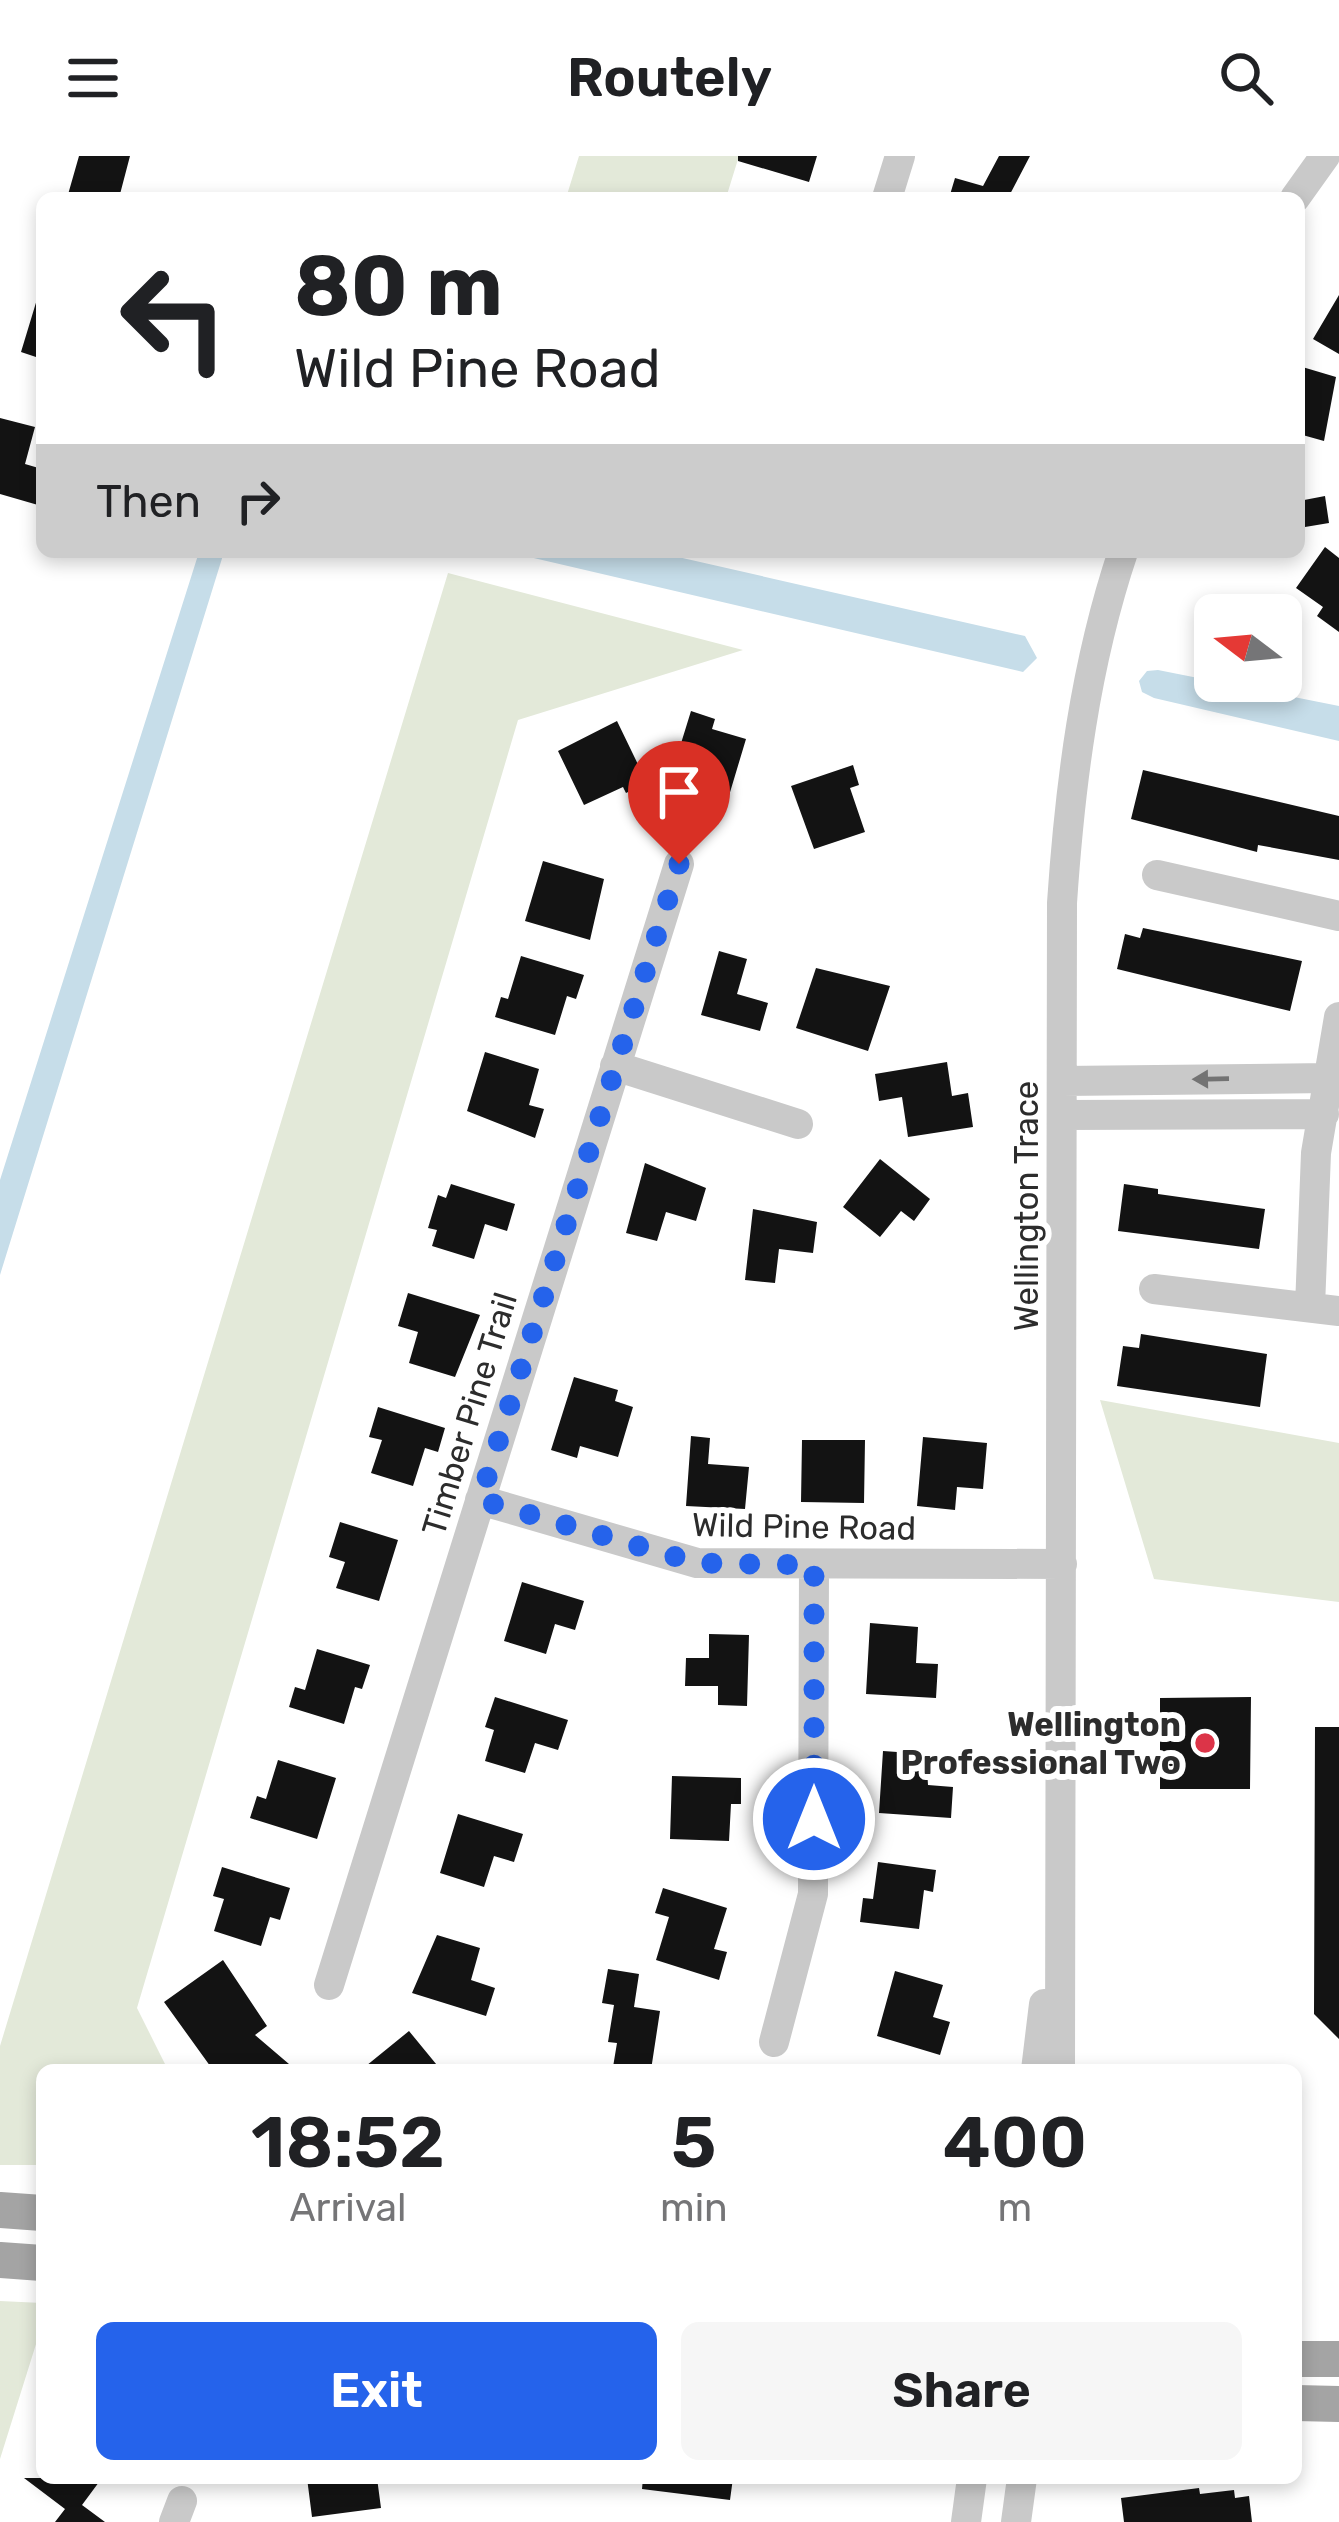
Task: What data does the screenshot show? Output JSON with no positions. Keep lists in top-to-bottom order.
{
  "streets": {
    "street": ["Wellington Trace", "Timber Pine Trail", "Wild Pine Road"]
  },
  "crossings": [
    ["Wellington Trace", "Wild Pine Road"],
    ["Timber Pine Trail", "Wild Pine Road"]
  ],
  "places": ["Wellington Professional Two"],
  "north": "left",
  "page": {
    "header": "Routely",
    "turn": ["80 m", "Wild Pine Road"],
    "then": "Then",
    "eta": [
      "18:52",
      "Arrival",
      "5",
      "min",
      "400",
      "m"
    ],
    "buttons": ["Exit", "Share"]
  }
}
